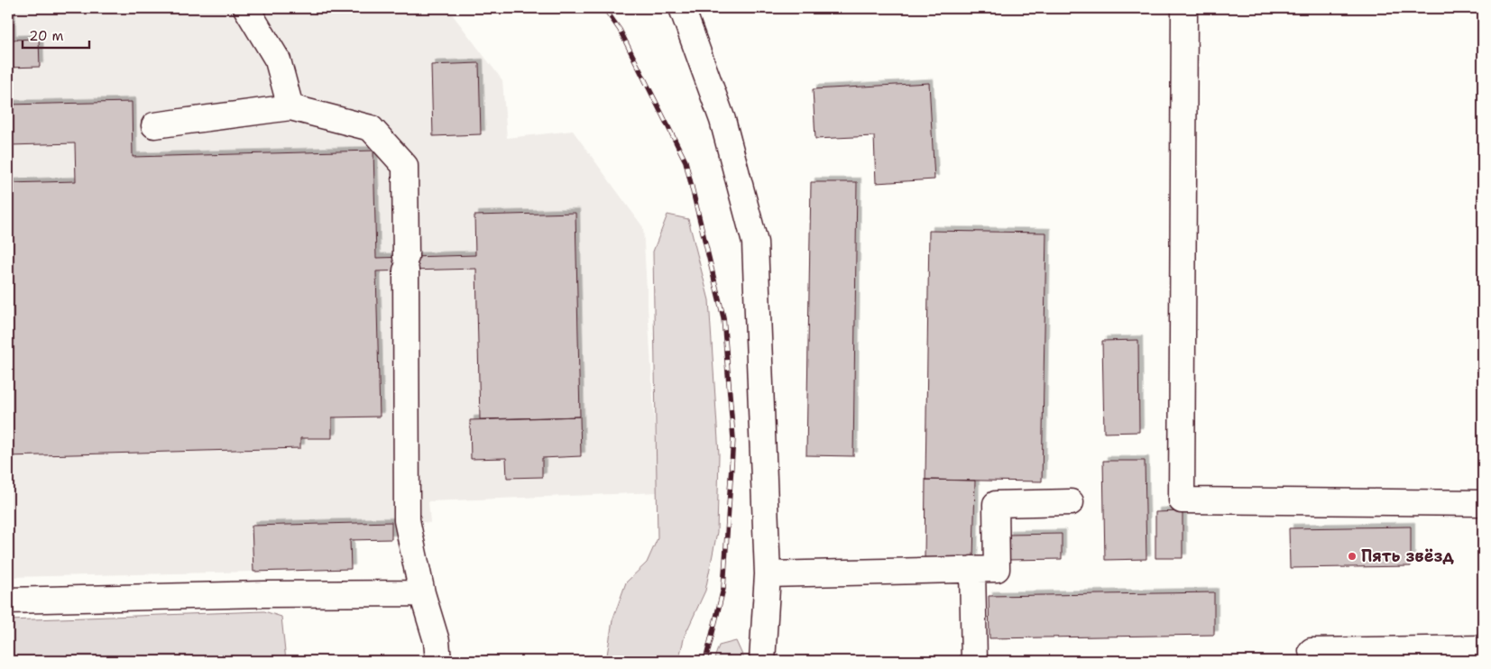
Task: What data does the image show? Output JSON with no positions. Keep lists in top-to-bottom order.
{
  "places": ["Пять звёзд"],
  "scale_bar": "20 m"
}
